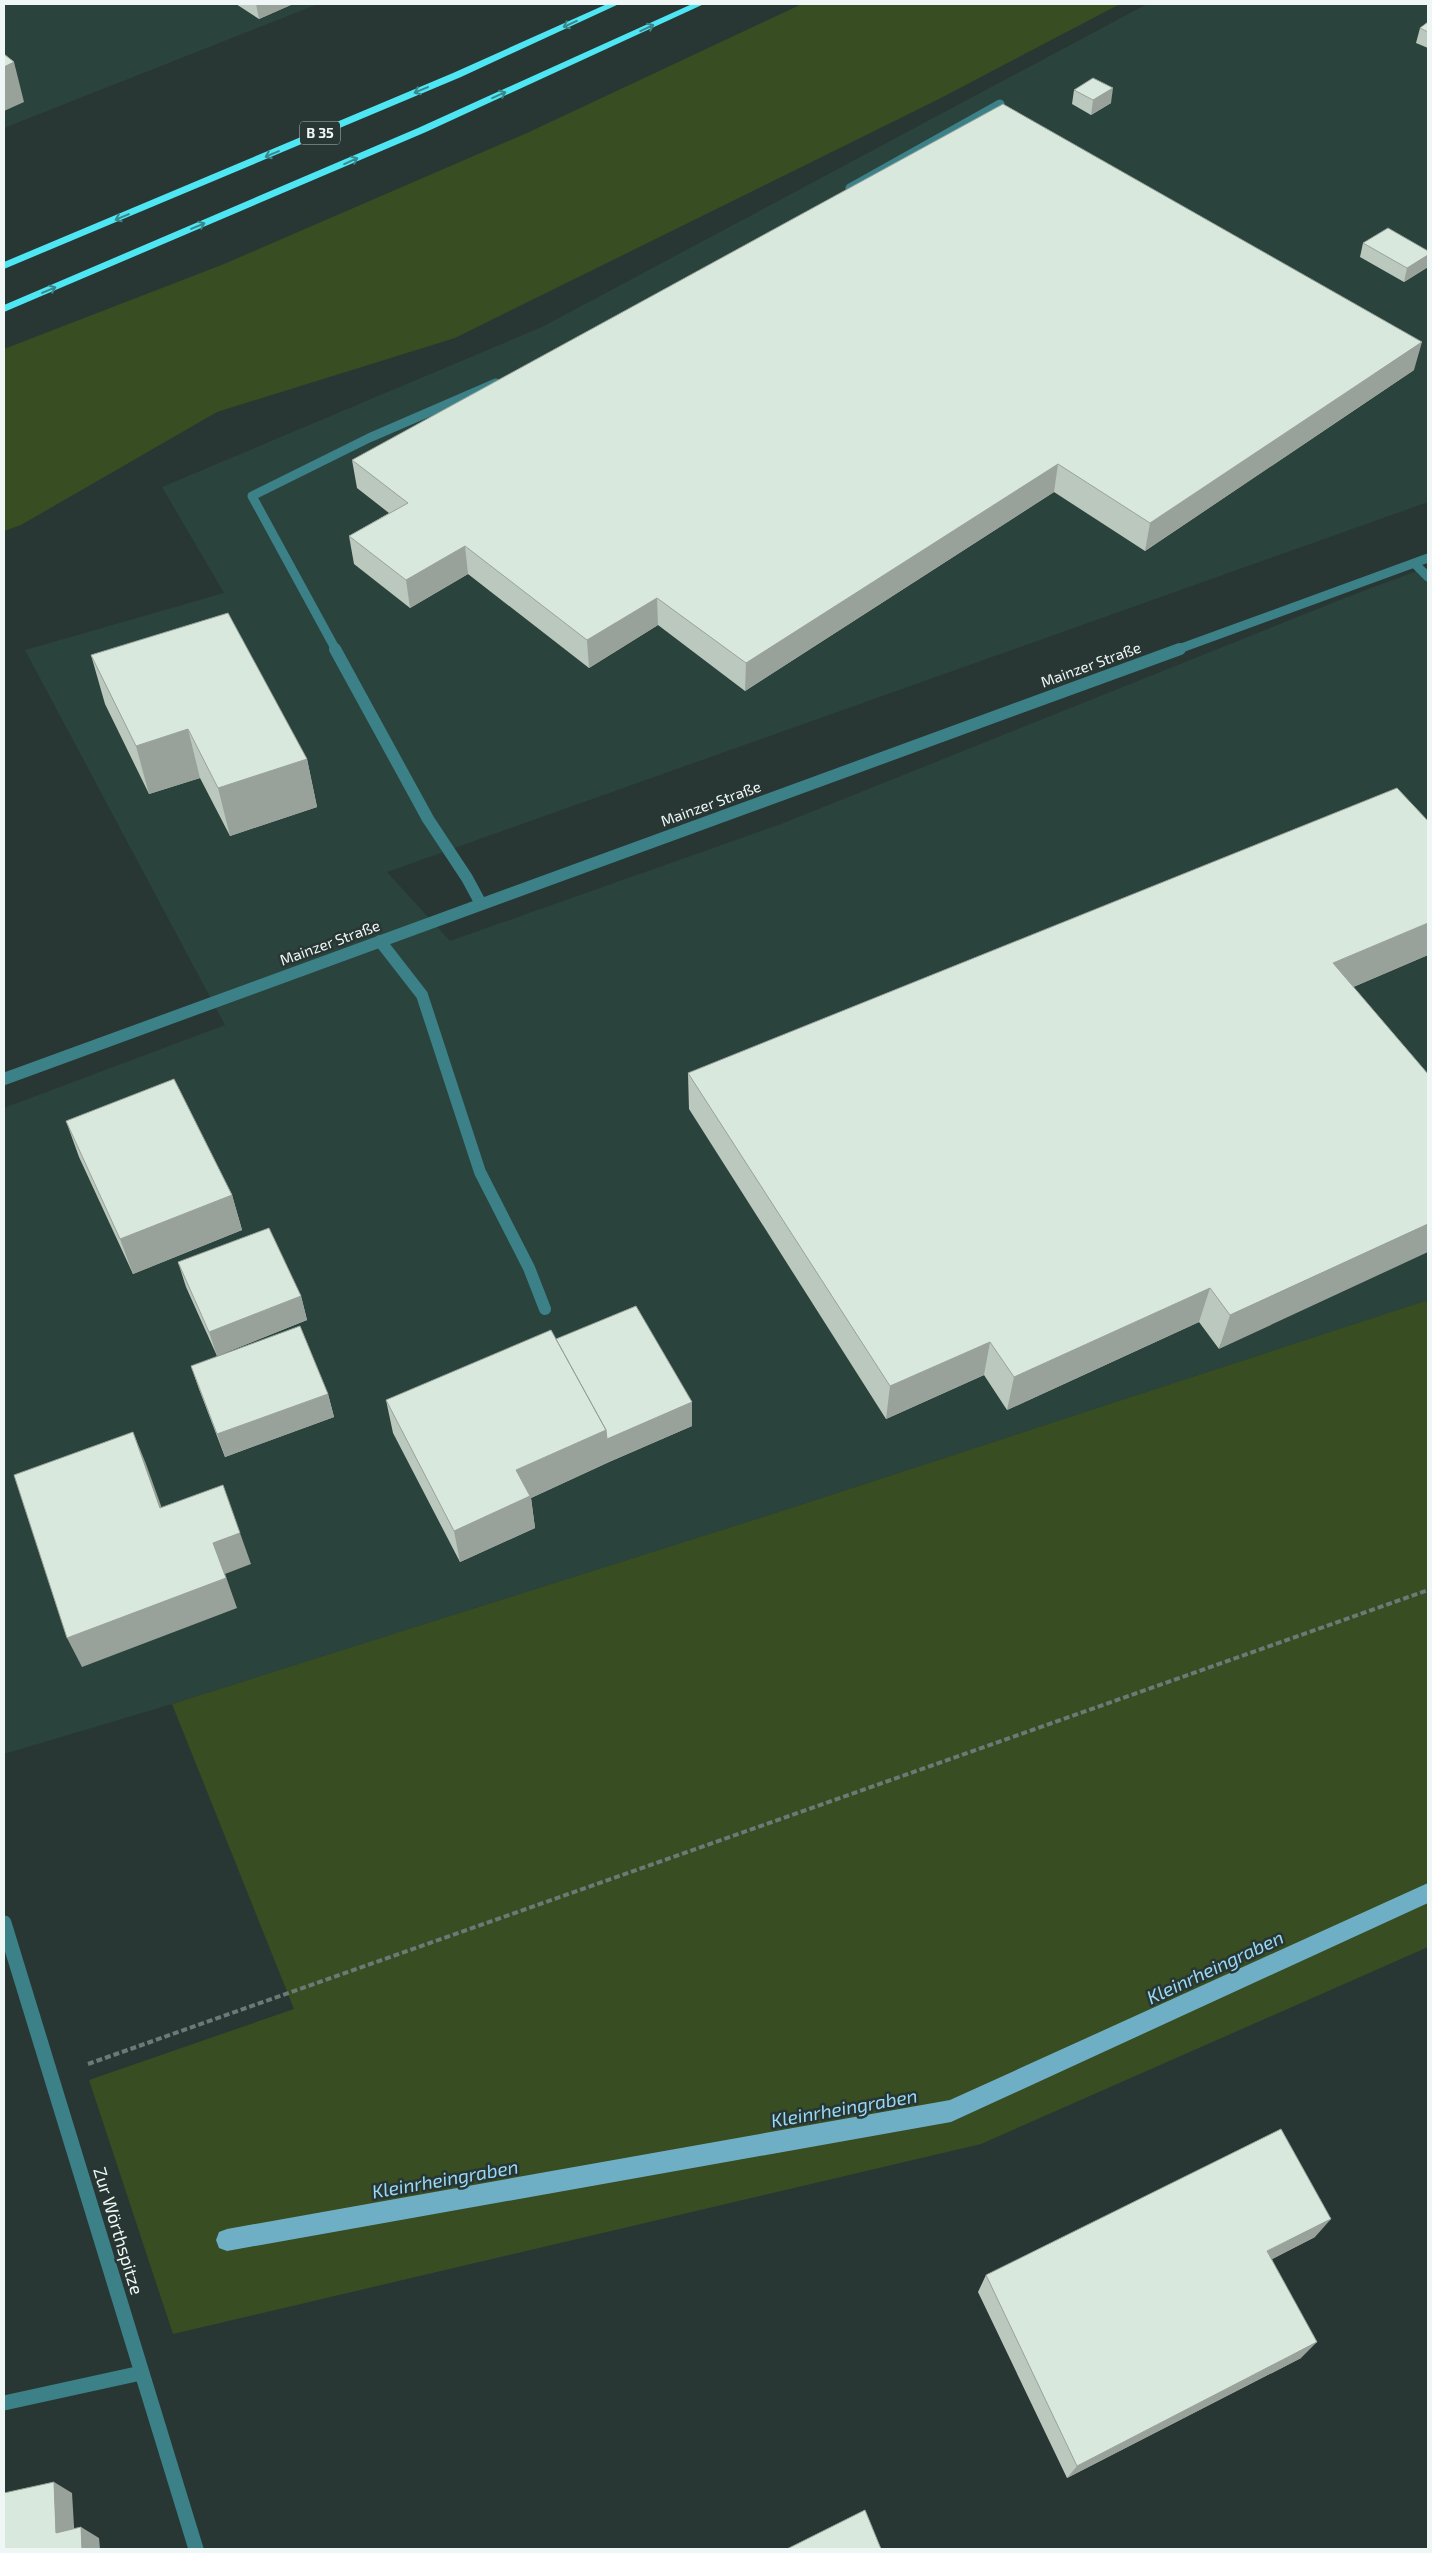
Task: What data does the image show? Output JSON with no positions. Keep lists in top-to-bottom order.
{
  "streets": {
    "highway": ["B 35"],
    "street": ["Mainzer Straße", "Zur Wörthspitze"]
  },
  "water": ["Kleinrheingraben"]
}
